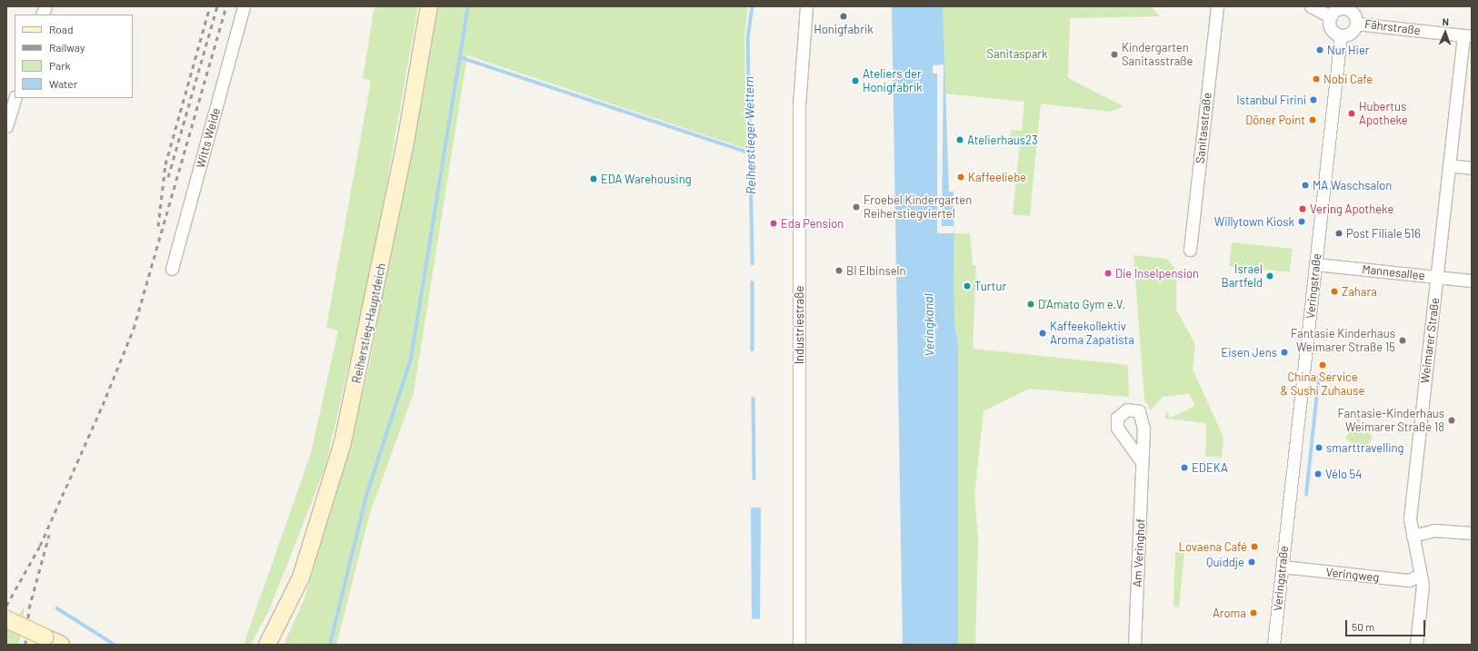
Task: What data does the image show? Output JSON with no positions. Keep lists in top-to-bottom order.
{
  "streets": {
    "main road": ["Reiherstieg-Hauptdeich"],
    "street": [
      "Fährstraße",
      "Sanitasstraße",
      "Witts Weide",
      "Mannesallee",
      "Veringstraße",
      "Industriestraße",
      "Weimarer Straße",
      "Am Veringhof",
      "Veringweg"
    ]
  },
  "crossings": [
    ["Fährstraße", "Veringstraße"],
    ["Fährstraße", "Weimarer Straße"],
    ["Mannesallee", "Veringstraße"],
    ["Mannesallee", "Weimarer Straße"],
    ["Veringstraße", "Veringweg"],
    ["Weimarer Straße", "Veringweg"]
  ],
  "water": ["Reiherstieger Wettern", "Veringkanal"],
  "parks": ["Sanitaspark"],
  "places": [
    "Honigfabrik",
    "Nur Hier",
    "Kindergarten Sanitasstraße",
    "Nobi Cafe",
    "Ateliers der Honigfabrik",
    "Istanbul Firini",
    "Hubertus Apotheke",
    "Döner Point",
    "Atelierhaus23",
    "Kaffeeliebe",
    "EDA Warehousing",
    "MA Waschsalon",
    "Froebel Kindergarten Reiherstiegviertel",
    "Vering Apotheke",
    "Willytown Kiosk",
    "Eda Pension",
    "Post Filiale 516",
    "BI Elbinseln",
    "Die Inselpension",
    "Israel Bartfeld",
    "Turtur",
    "Zahara",
    "D'Amato Gym e.V.",
    "Kaffeekollektiv Aroma Zapatista",
    "Fantasie Kinderhaus Weimarer Straße 15",
    "Eisen Jens",
    "China Service & Sushi Zuhause",
    "Fantasie-Kinderhaus Weimarer Straße 18",
    "smarttravelling",
    "EDEKA",
    "Vélo 54",
    "Lovaena Café",
    "Quiddje",
    "Aroma"
  ],
  "legend": [
    "Road",
    "Railway",
    "Park",
    "Water"
  ],
  "scale_bar": "50 m",
  "north": "top"
}
